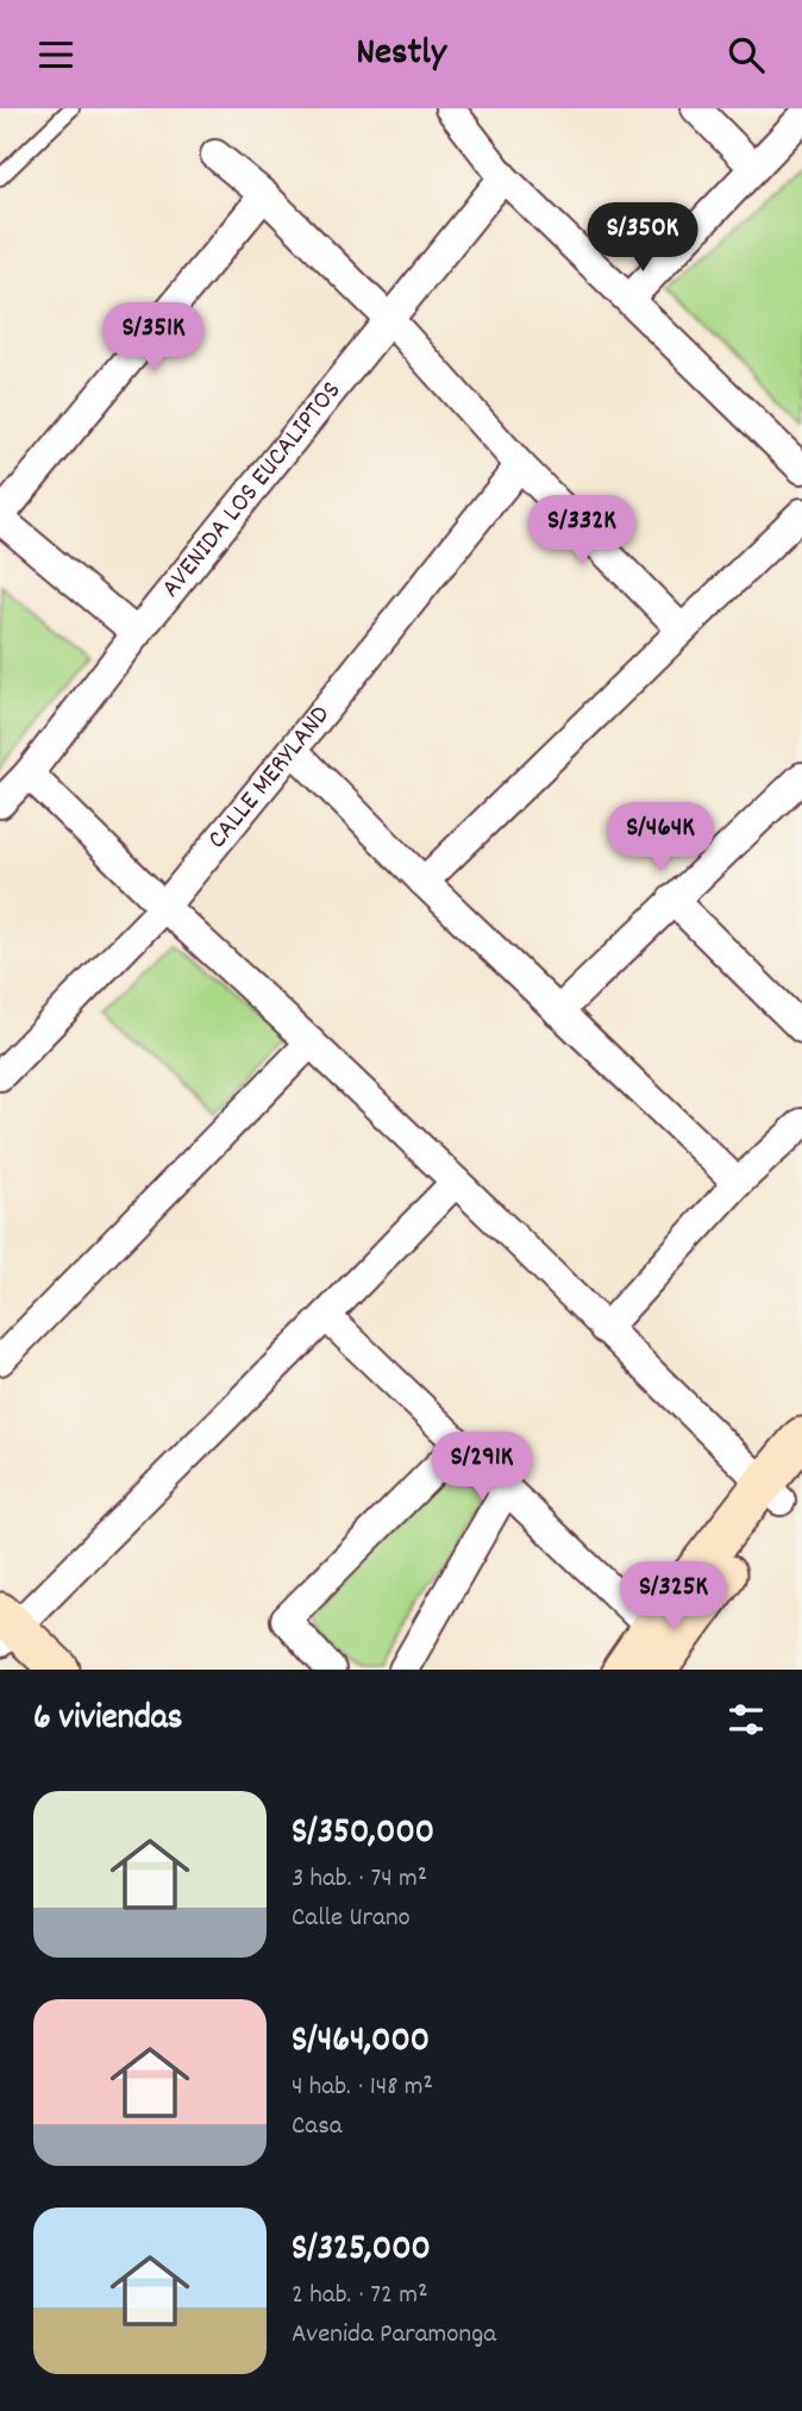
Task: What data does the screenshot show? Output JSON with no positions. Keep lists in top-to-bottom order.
{
  "streets": {
    "street": ["AVENIDA LOS EUCALIPTOS", "CALLE MERYLAND"]
  },
  "page": {
    "header": "Nestly",
    "price": [
      "S/350K",
      "S/351K",
      "S/332K",
      "S/464K",
      "S/291K",
      "S/325K"
    ],
    "heading": "6 viviendas",
    "list": [
      {
        "name": "S/350,000",
        "note": "3 hab. · 74 m² · Calle Urano"
      },
      {
        "name": "S/464,000",
        "note": "4 hab. · 148 m² · Casa"
      },
      {
        "name": "S/325,000",
        "note": "2 hab. · 72 m² · Avenida Paramonga"
      }
    ]
  }
}
